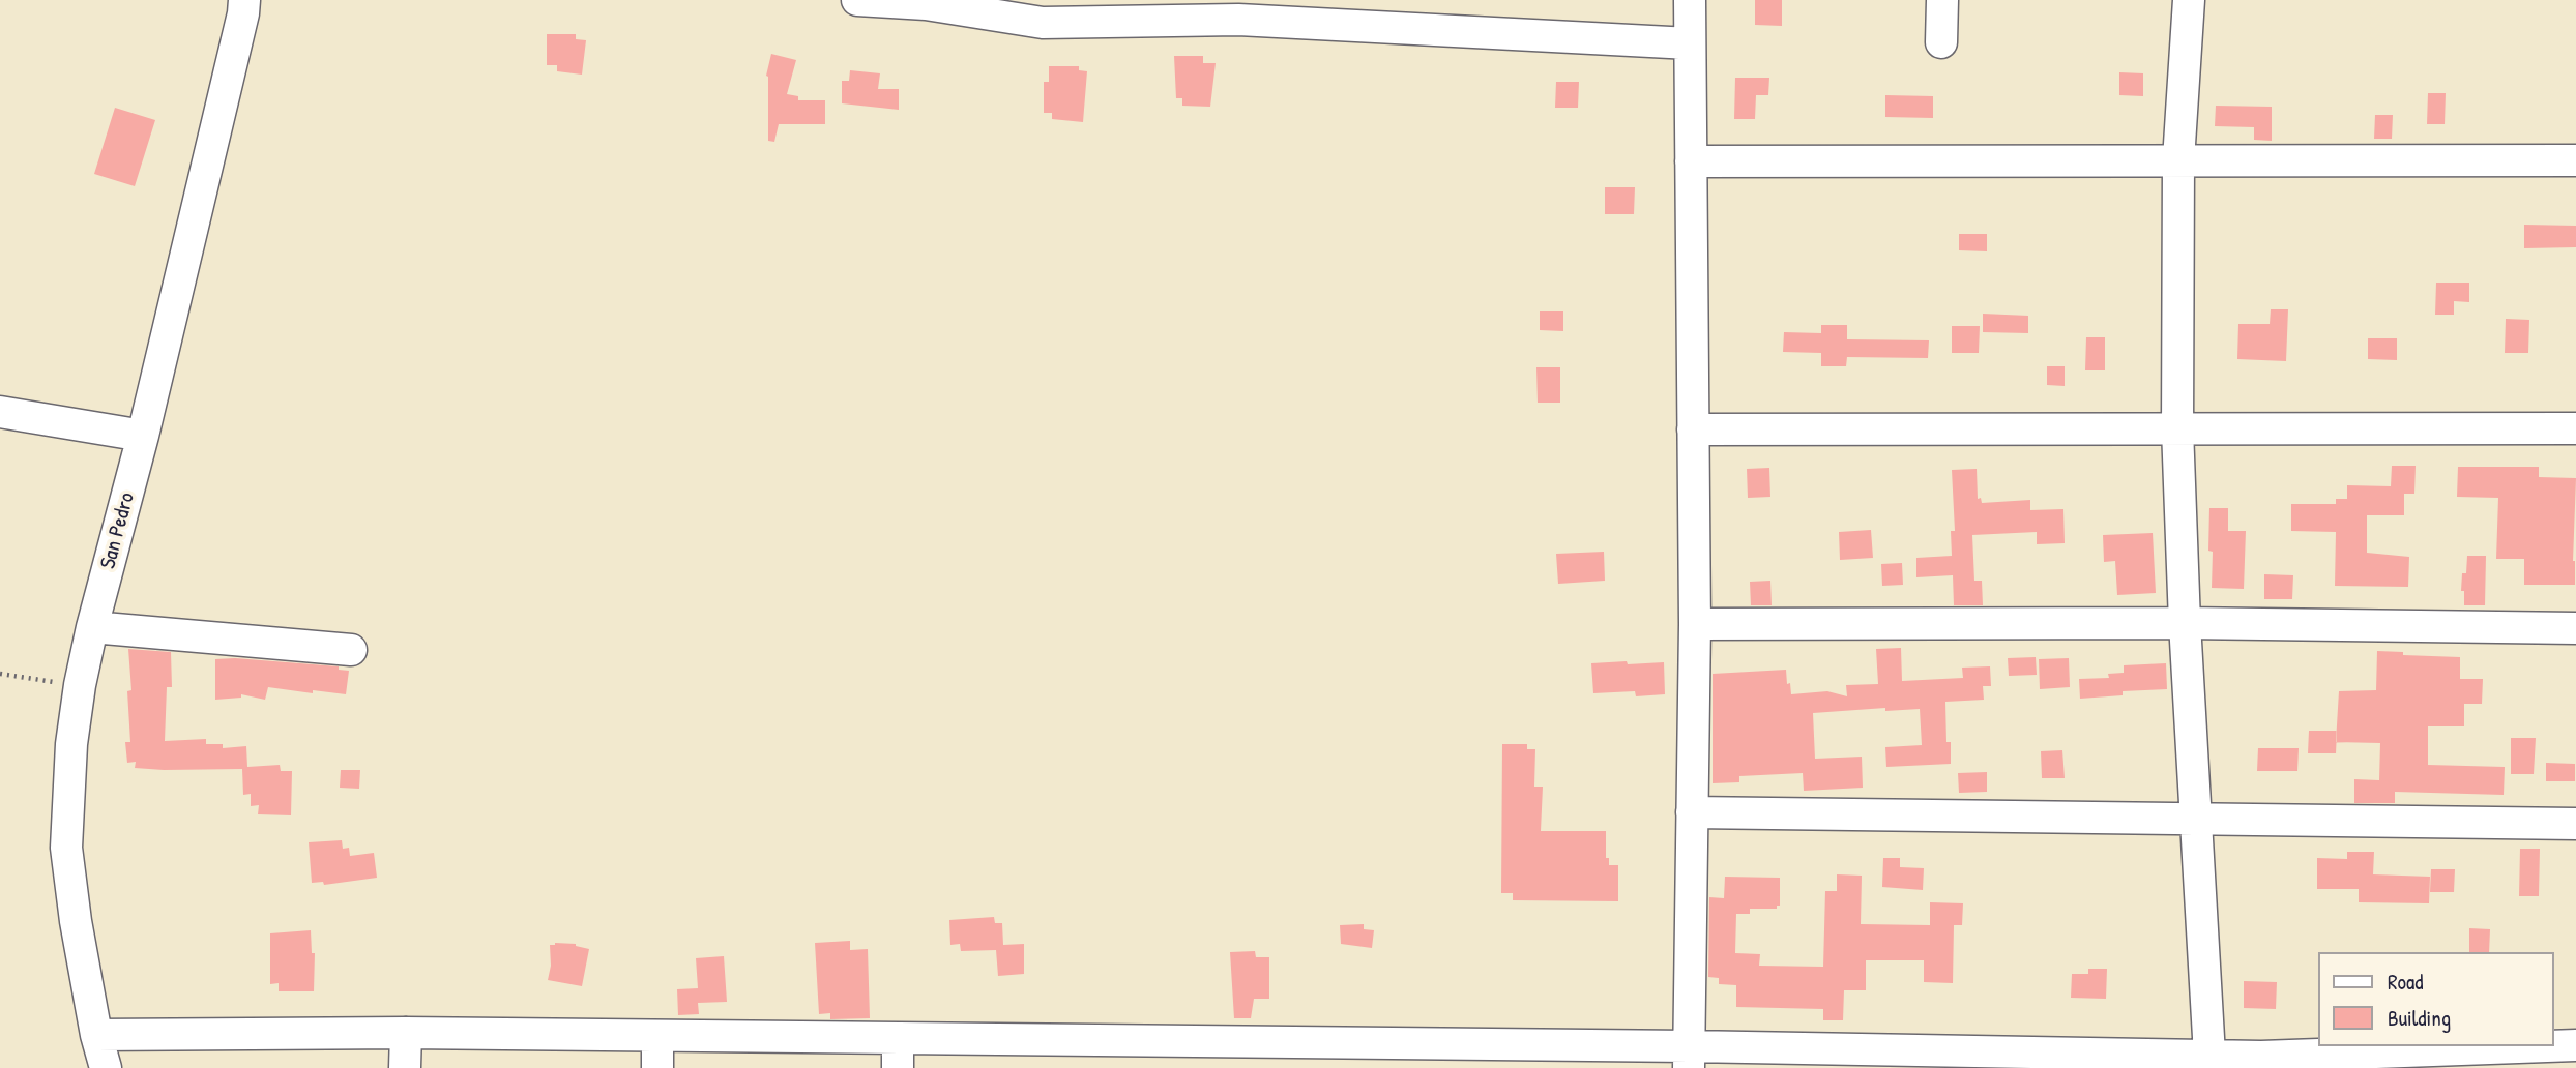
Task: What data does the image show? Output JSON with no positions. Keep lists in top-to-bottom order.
{
  "streets": {
    "street": ["San Pedro"]
  },
  "legend": ["Road", "Building"]
}
